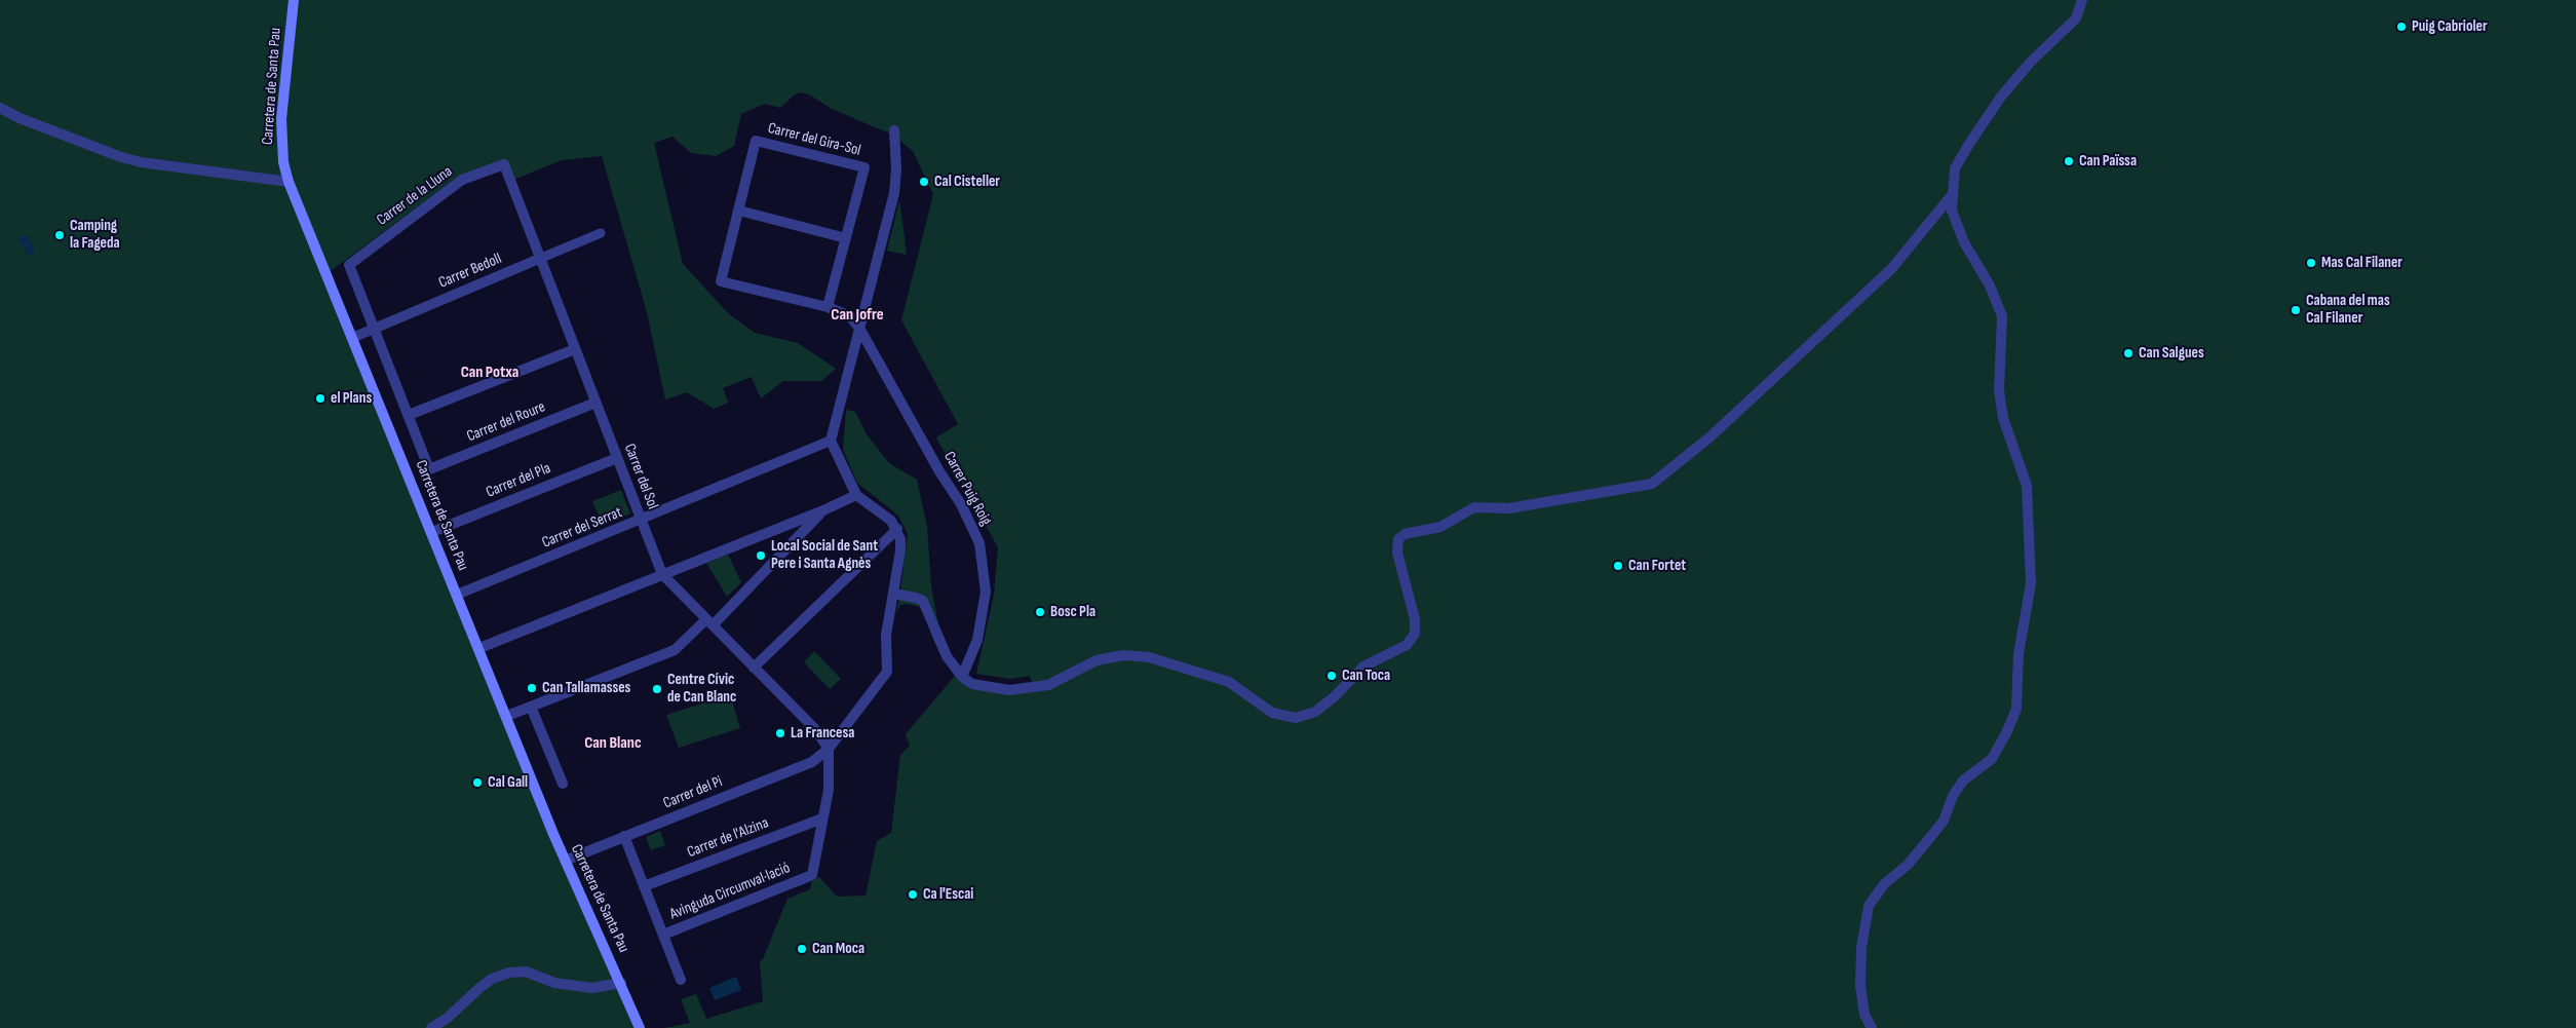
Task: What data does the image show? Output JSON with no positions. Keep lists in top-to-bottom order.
{
  "streets": {
    "main road": ["Carretera de Santa Pau"],
    "street": [
      "Carrer del Gira-Sol",
      "Carrer de la Lluna",
      "Carrer Bedoll",
      "Carrer del Roure",
      "Carrer del Sol",
      "Carrer del Pla",
      "Carrer Puig Roig",
      "Carrer del Serrat",
      "Carrer del Pi",
      "Carrer de l'Alzina",
      "Avinguda Circumval·lació"
    ]
  },
  "crossings": [
    ["Carretera de Santa Pau", "Carrer Bedoll"],
    ["Carretera de Santa Pau", "Carrer del Pla"],
    ["Carretera de Santa Pau", "Carrer del Serrat"],
    ["Carretera de Santa Pau", "Carrer del Pi"],
    ["Carrer del Gira-Sol", "Carrer Puig Roig"],
    ["Carrer de la Lluna", "Carrer Bedoll"],
    ["Carrer de la Lluna", "Carrer del Sol"],
    ["Carrer Bedoll", "Carrer del Sol"],
    ["Carrer del Roure", "Carrer del Sol"],
    ["Carrer del Sol", "Carrer del Pla"],
    ["Carrer del Sol", "Carrer del Serrat"],
    ["Carrer del Sol", "Carrer del Pi"],
    ["Carrer del Sol", "Avinguda Circumval·lació"],
    ["Carrer del Pi", "Avinguda Circumval·lació"],
    ["Carrer de l'Alzina", "Avinguda Circumval·lació"]
  ],
  "districts": ["Can Jofre", "Can Potxa", "Can Blanc"],
  "places": [
    "Puig Cabrioler",
    "Can Païssa",
    "Cal Cisteller",
    "Camping la Fageda",
    "Mas Cal Filaner",
    "Cabana del mas Cal Filaner",
    "Can Salgues",
    "el Plans",
    "Local Social de Sant Pere i Santa Agnès",
    "Can Fortet",
    "Bosc Pla",
    "Can Toca",
    "Can Tallamasses",
    "Centre Cívic de Can Blanc",
    "La Francesa",
    "Cal Gall",
    "Ca l'Escai",
    "Can Moca"
  ]
}
